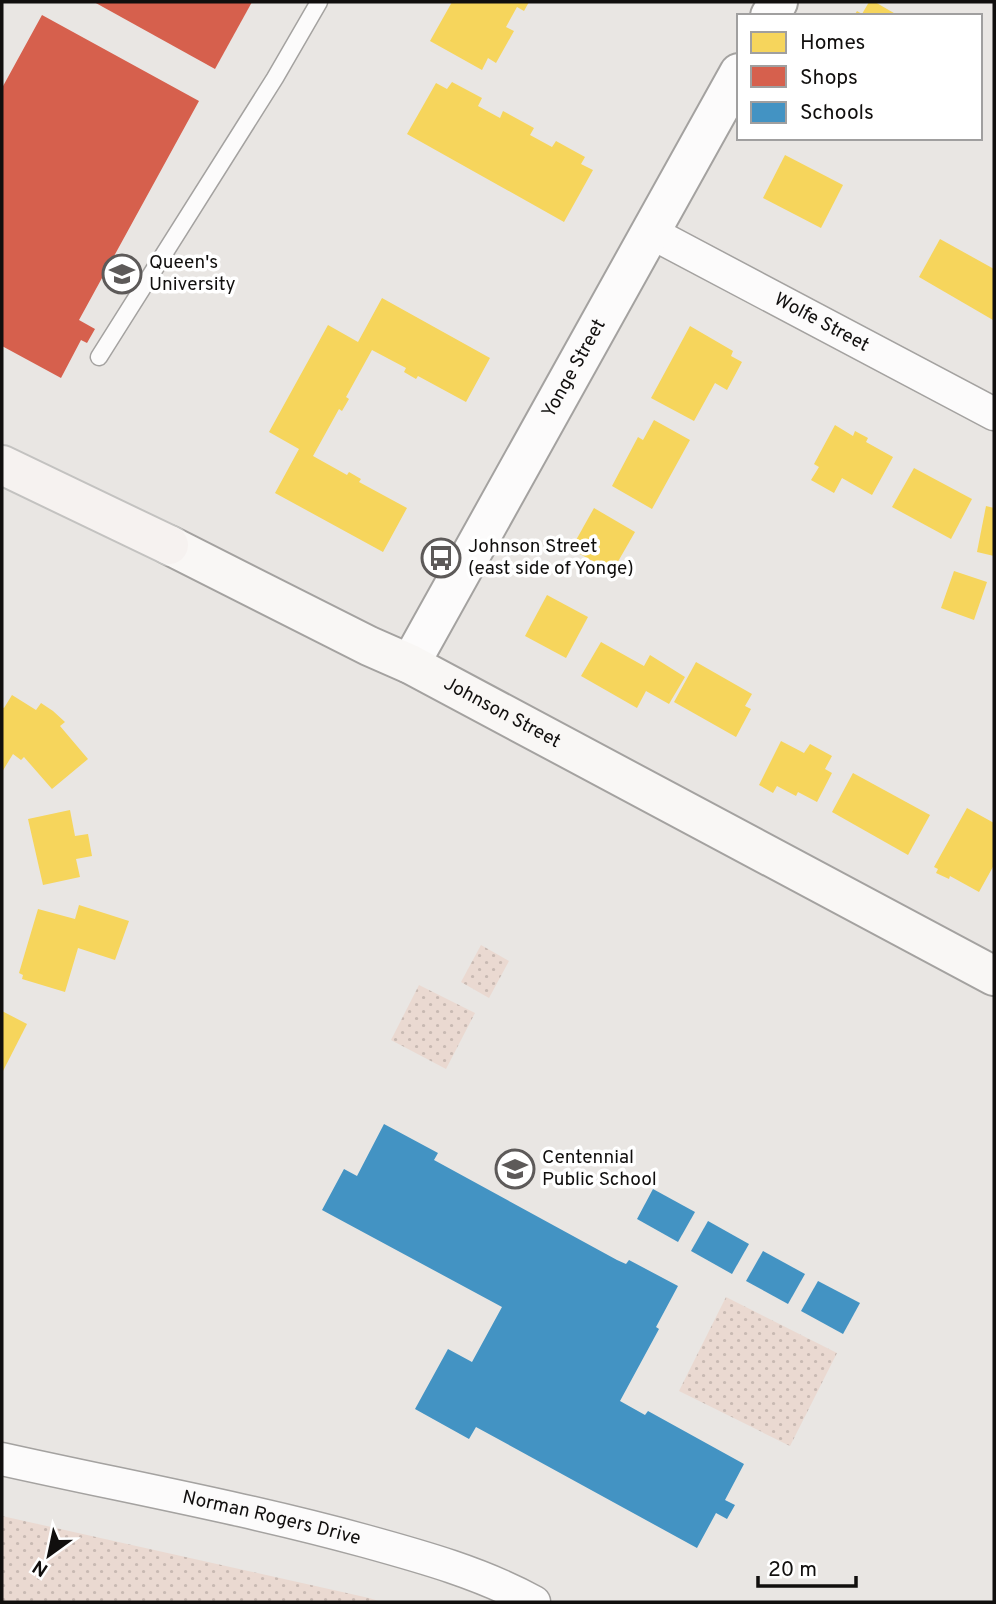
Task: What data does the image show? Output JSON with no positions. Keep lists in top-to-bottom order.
{
  "streets": {
    "main road": ["Johnson Street"],
    "street": ["Wolfe Street", "Yonge Street", "Norman Rogers Drive"]
  },
  "crossings": [
    ["Wolfe Street", "Yonge Street"],
    ["Yonge Street", "Johnson Street"]
  ],
  "places": {
    "school or university": ["Queen's University", "Centennial Public School"],
    "bus stop": ["Johnson Street (east side of Yonge)"]
  },
  "legend": ["Homes", "Shops", "Schools"],
  "scale_bar": "20 m",
  "north": "bottom left"
}
